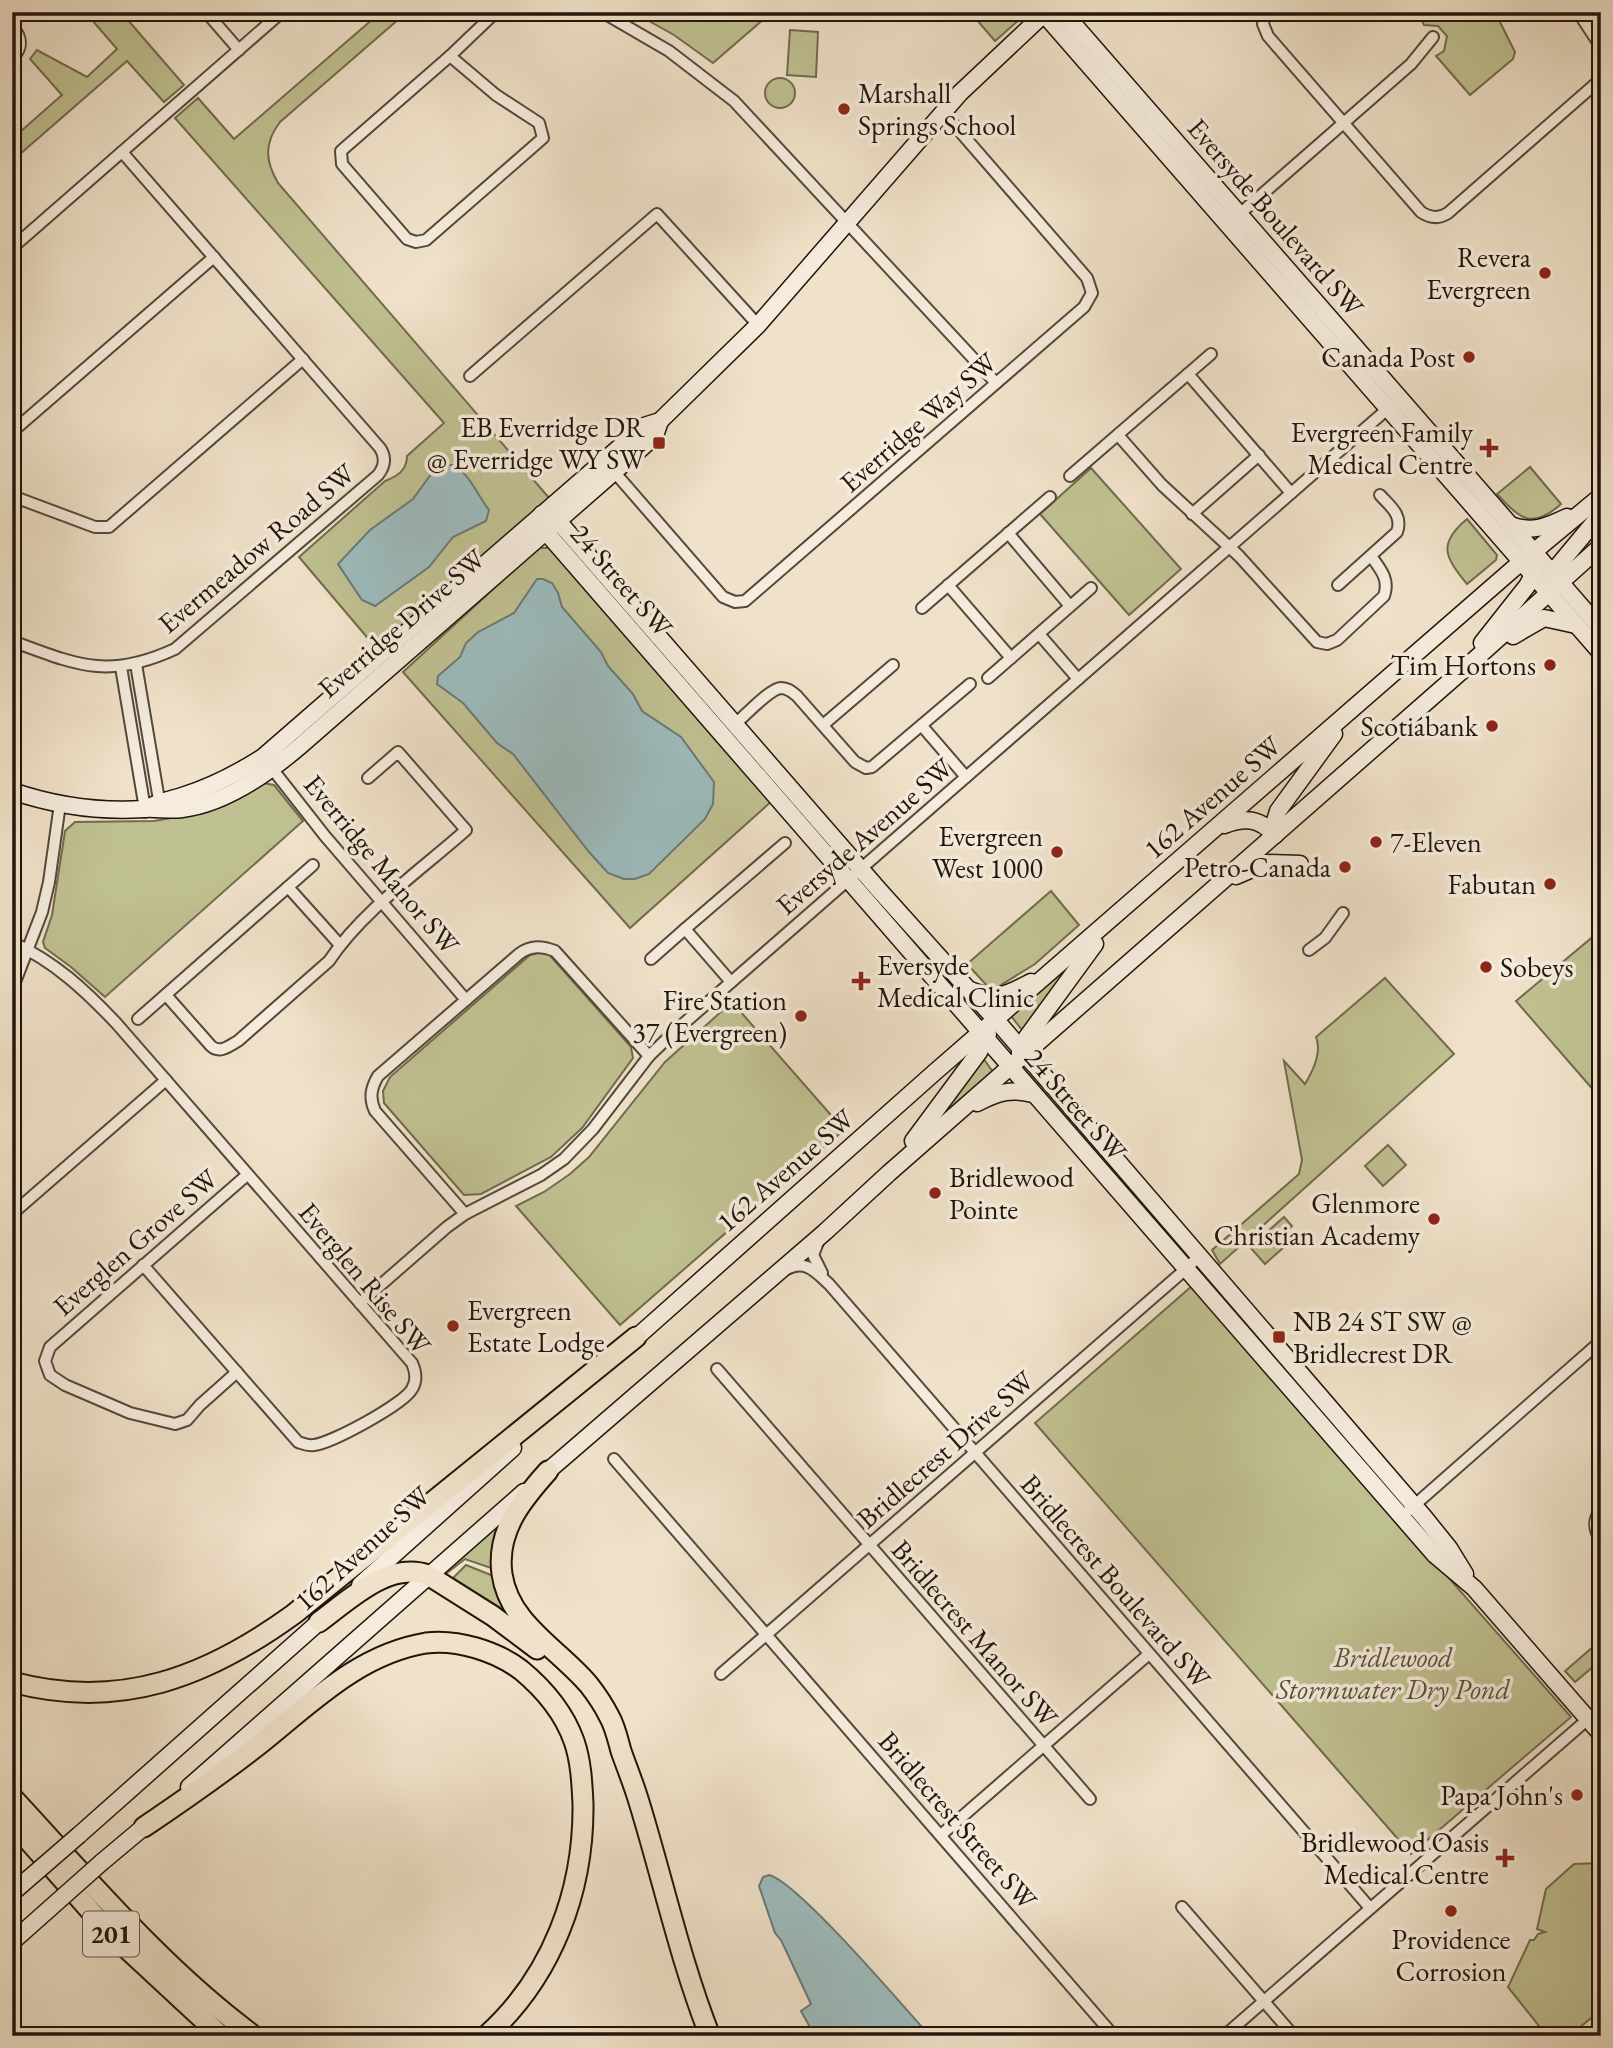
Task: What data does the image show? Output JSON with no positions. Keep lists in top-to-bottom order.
{
  "streets": {
    "highway": ["201"],
    "street": [
      "Eversyde Boulevard SW",
      "Everridge Way SW",
      "Evermeadow Road SW",
      "24 Street SW",
      "Everridge Drive SW",
      "162 Avenue SW",
      "Eversyde Avenue SW",
      "Everridge Manor SW",
      "Everglen Grove SW",
      "Everglen Rise SW",
      "Bridlecrest Drive SW",
      "Bridlecrest Boulevard SW",
      "Bridlecrest Manor SW",
      "Bridlecrest Street SW"
    ]
  },
  "crossings": [
    ["Eversyde Boulevard SW", "Everridge Drive SW"],
    ["Eversyde Boulevard SW", "162 Avenue SW"],
    ["Eversyde Boulevard SW", "Eversyde Avenue SW"],
    ["Everridge Way SW", "Everridge Drive SW"],
    ["24 Street SW", "Everridge Drive SW"],
    ["24 Street SW", "162 Avenue SW"],
    ["24 Street SW", "Eversyde Avenue SW"],
    ["24 Street SW", "Bridlecrest Drive SW"],
    ["Everridge Drive SW", "Everridge Manor SW"],
    ["Eversyde Avenue SW", "Everglen Rise SW"],
    ["Everglen Grove SW", "Everglen Rise SW"],
    ["Bridlecrest Drive SW", "Bridlecrest Boulevard SW"],
    ["Bridlecrest Drive SW", "Bridlecrest Manor SW"],
    ["Bridlecrest Drive SW", "Bridlecrest Street SW"]
  ],
  "parks": ["Bridlewood Stormwater Dry Pond"],
  "places": {
    "other": [
      "Marshall Springs School",
      "Revera Evergreen",
      "Canada Post",
      "Tim Hortons",
      "Scotiabank",
      "7-Eleven",
      "Evergreen West 1000",
      "Petro-Canada",
      "Fabutan",
      "Sobeys",
      "Fire Station 37 (Evergreen)",
      "Bridlewood Pointe",
      "Glenmore Christian Academy",
      "Evergreen Estate Lodge",
      "Papa John's",
      "Providence Corrosion"
    ],
    "transit": ["EB Everridge DR @ Everridge WY SW", "NB 24 ST SW @ Bridlecrest DR"],
    "health": ["Evergreen Family Medical Centre", "Eversyde Medical Clinic", "Bridlewood Oasis Medical Centre"]
  }
}
